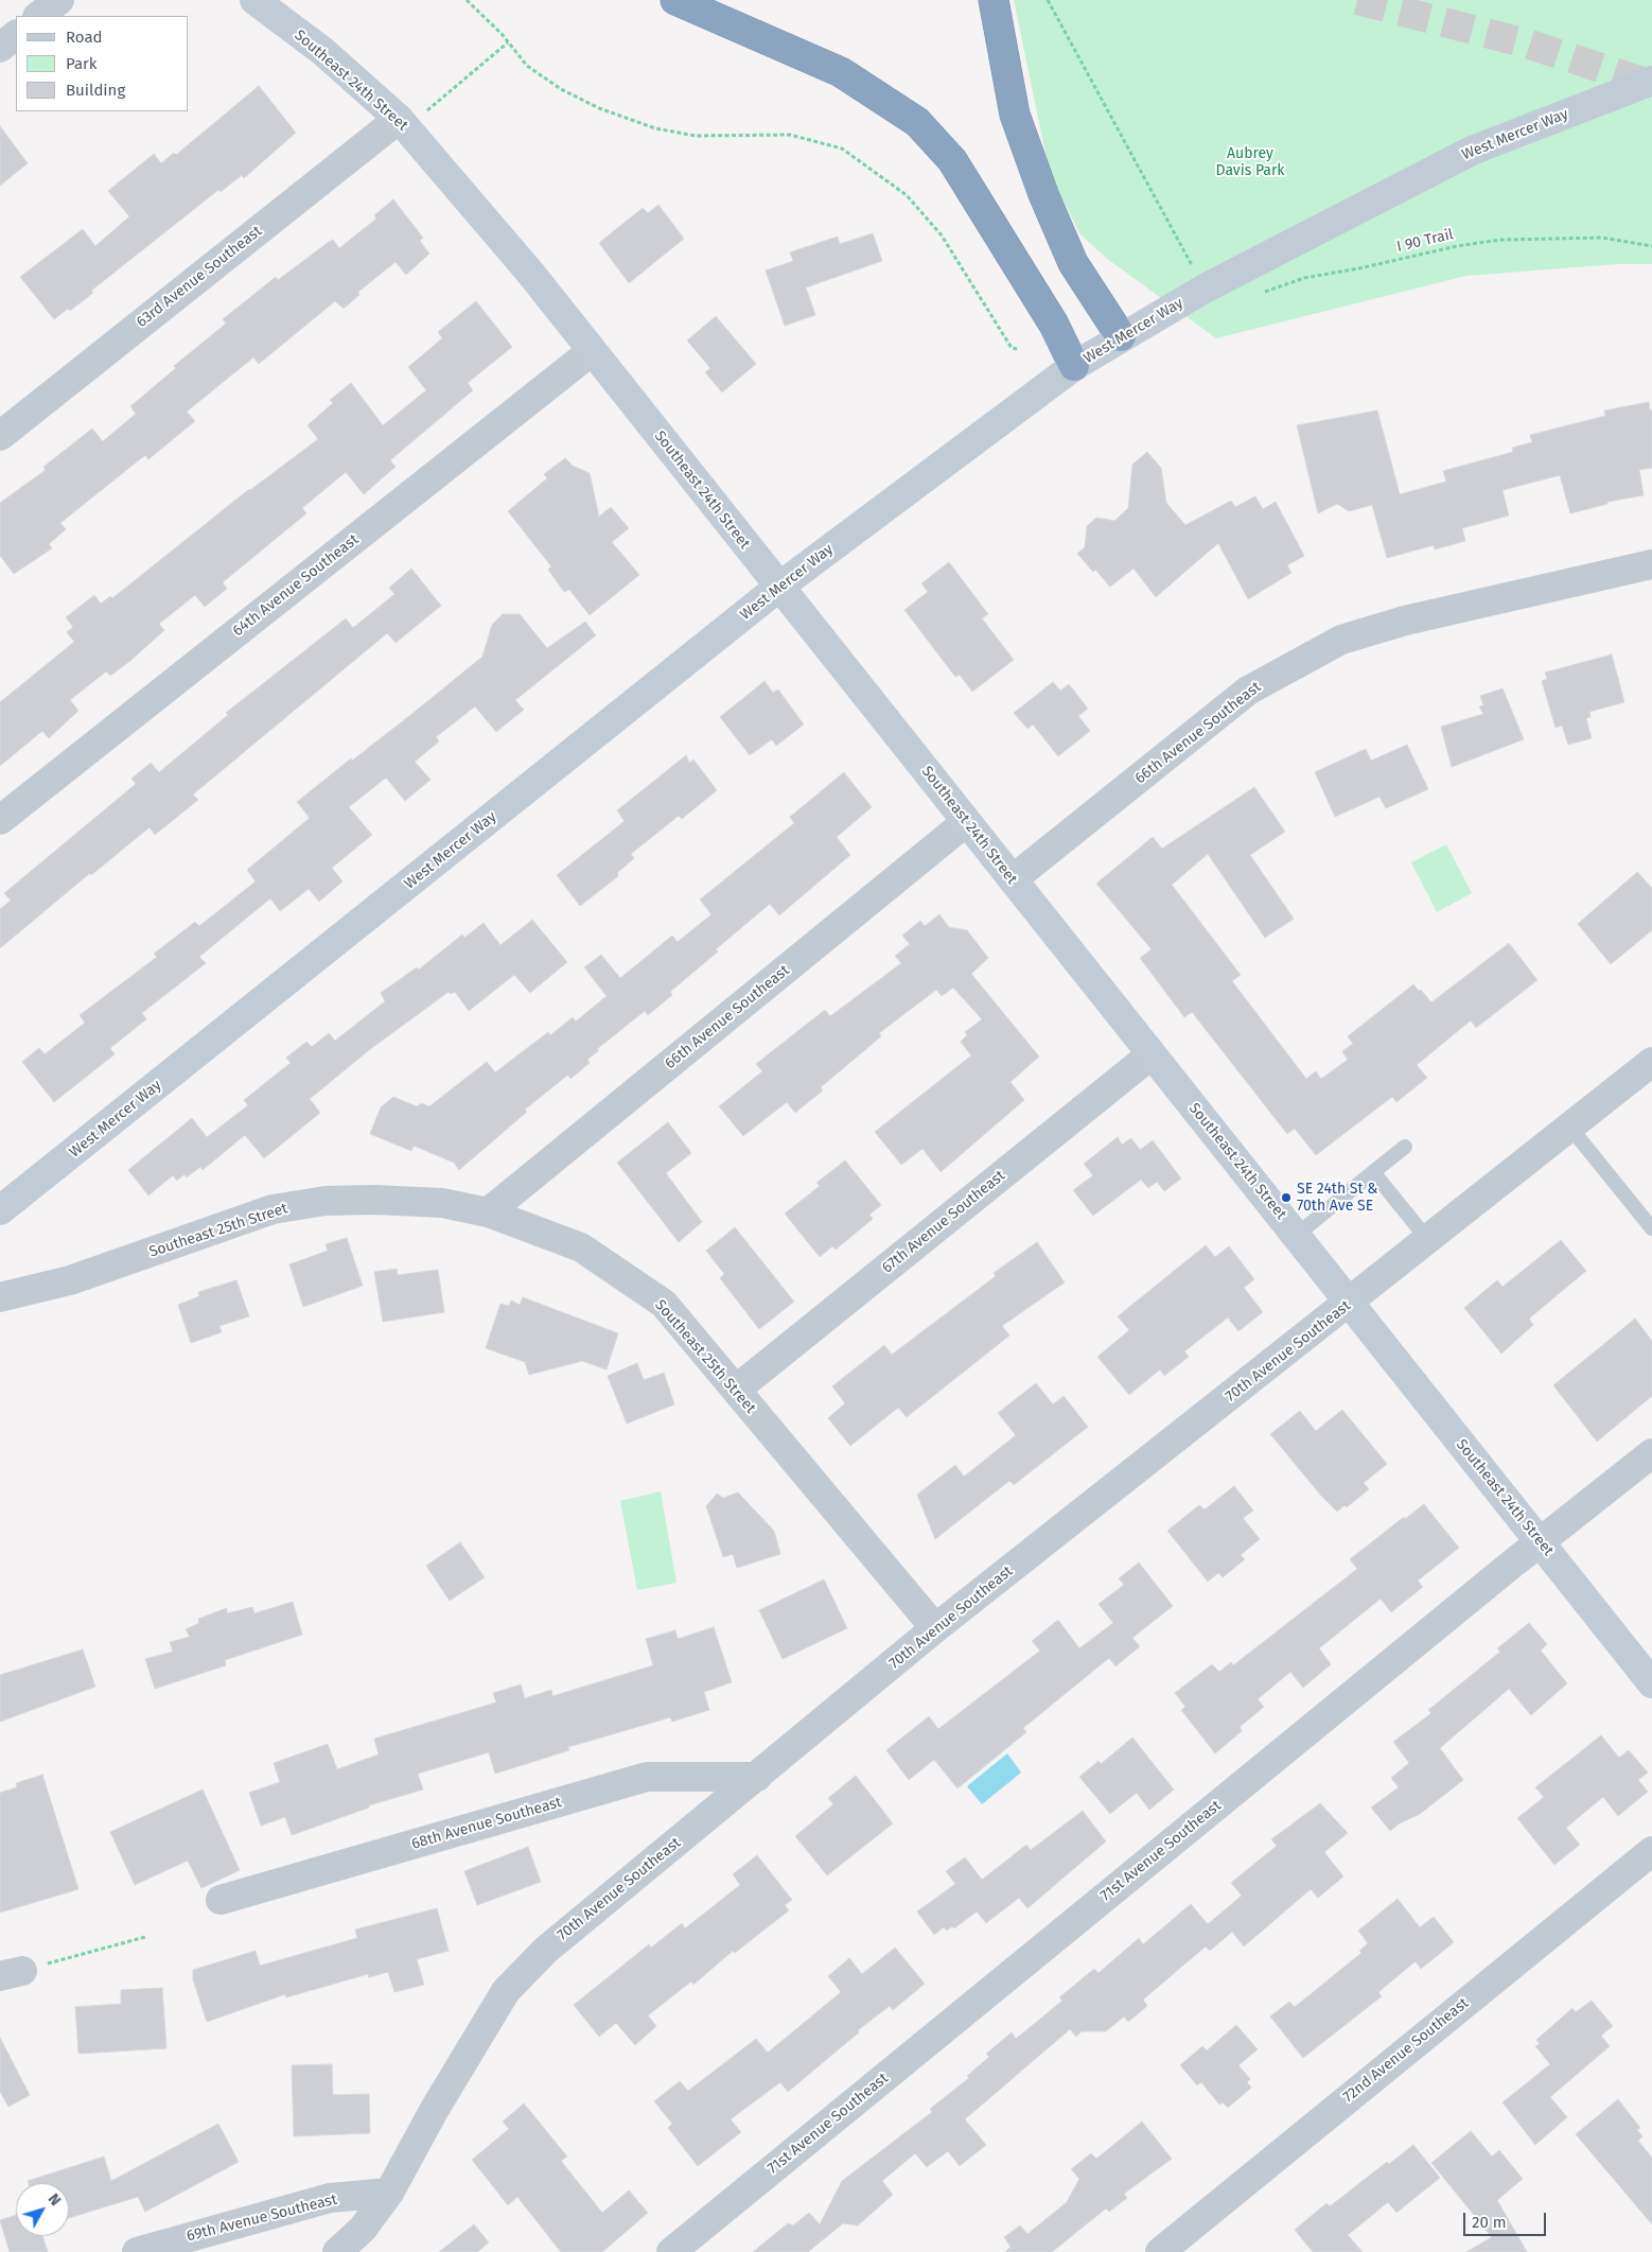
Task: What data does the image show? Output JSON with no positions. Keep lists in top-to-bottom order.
{
  "streets": {
    "street": [
      "Southeast 24th Street",
      "West Mercer Way",
      "63rd Avenue Southeast",
      "64th Avenue Southeast",
      "66th Avenue Southeast",
      "67th Avenue Southeast",
      "Southeast 25th Street",
      "70th Avenue Southeast",
      "68th Avenue Southeast",
      "71st Avenue Southeast",
      "72nd Avenue Southeast",
      "69th Avenue Southeast"
    ],
    "path": ["I 90 Trail"]
  },
  "crossings": [
    ["Southeast 24th Street", "West Mercer Way"],
    ["Southeast 24th Street", "63rd Avenue Southeast"],
    ["Southeast 24th Street", "64th Avenue Southeast"],
    ["Southeast 24th Street", "66th Avenue Southeast"],
    ["Southeast 24th Street", "67th Avenue Southeast"],
    ["Southeast 24th Street", "70th Avenue Southeast"],
    ["Southeast 24th Street", "71st Avenue Southeast"],
    ["66th Avenue Southeast", "Southeast 25th Street"],
    ["67th Avenue Southeast", "Southeast 25th Street"],
    ["Southeast 25th Street", "70th Avenue Southeast"],
    ["70th Avenue Southeast", "68th Avenue Southeast"],
    ["70th Avenue Southeast", "69th Avenue Southeast"]
  ],
  "parks": ["Aubrey Davis Park"],
  "places": ["SE 24th St & 70th Ave SE"],
  "legend": ["Road", "Park", "Building"],
  "scale_bar": "20 m",
  "north": "top right"
}
